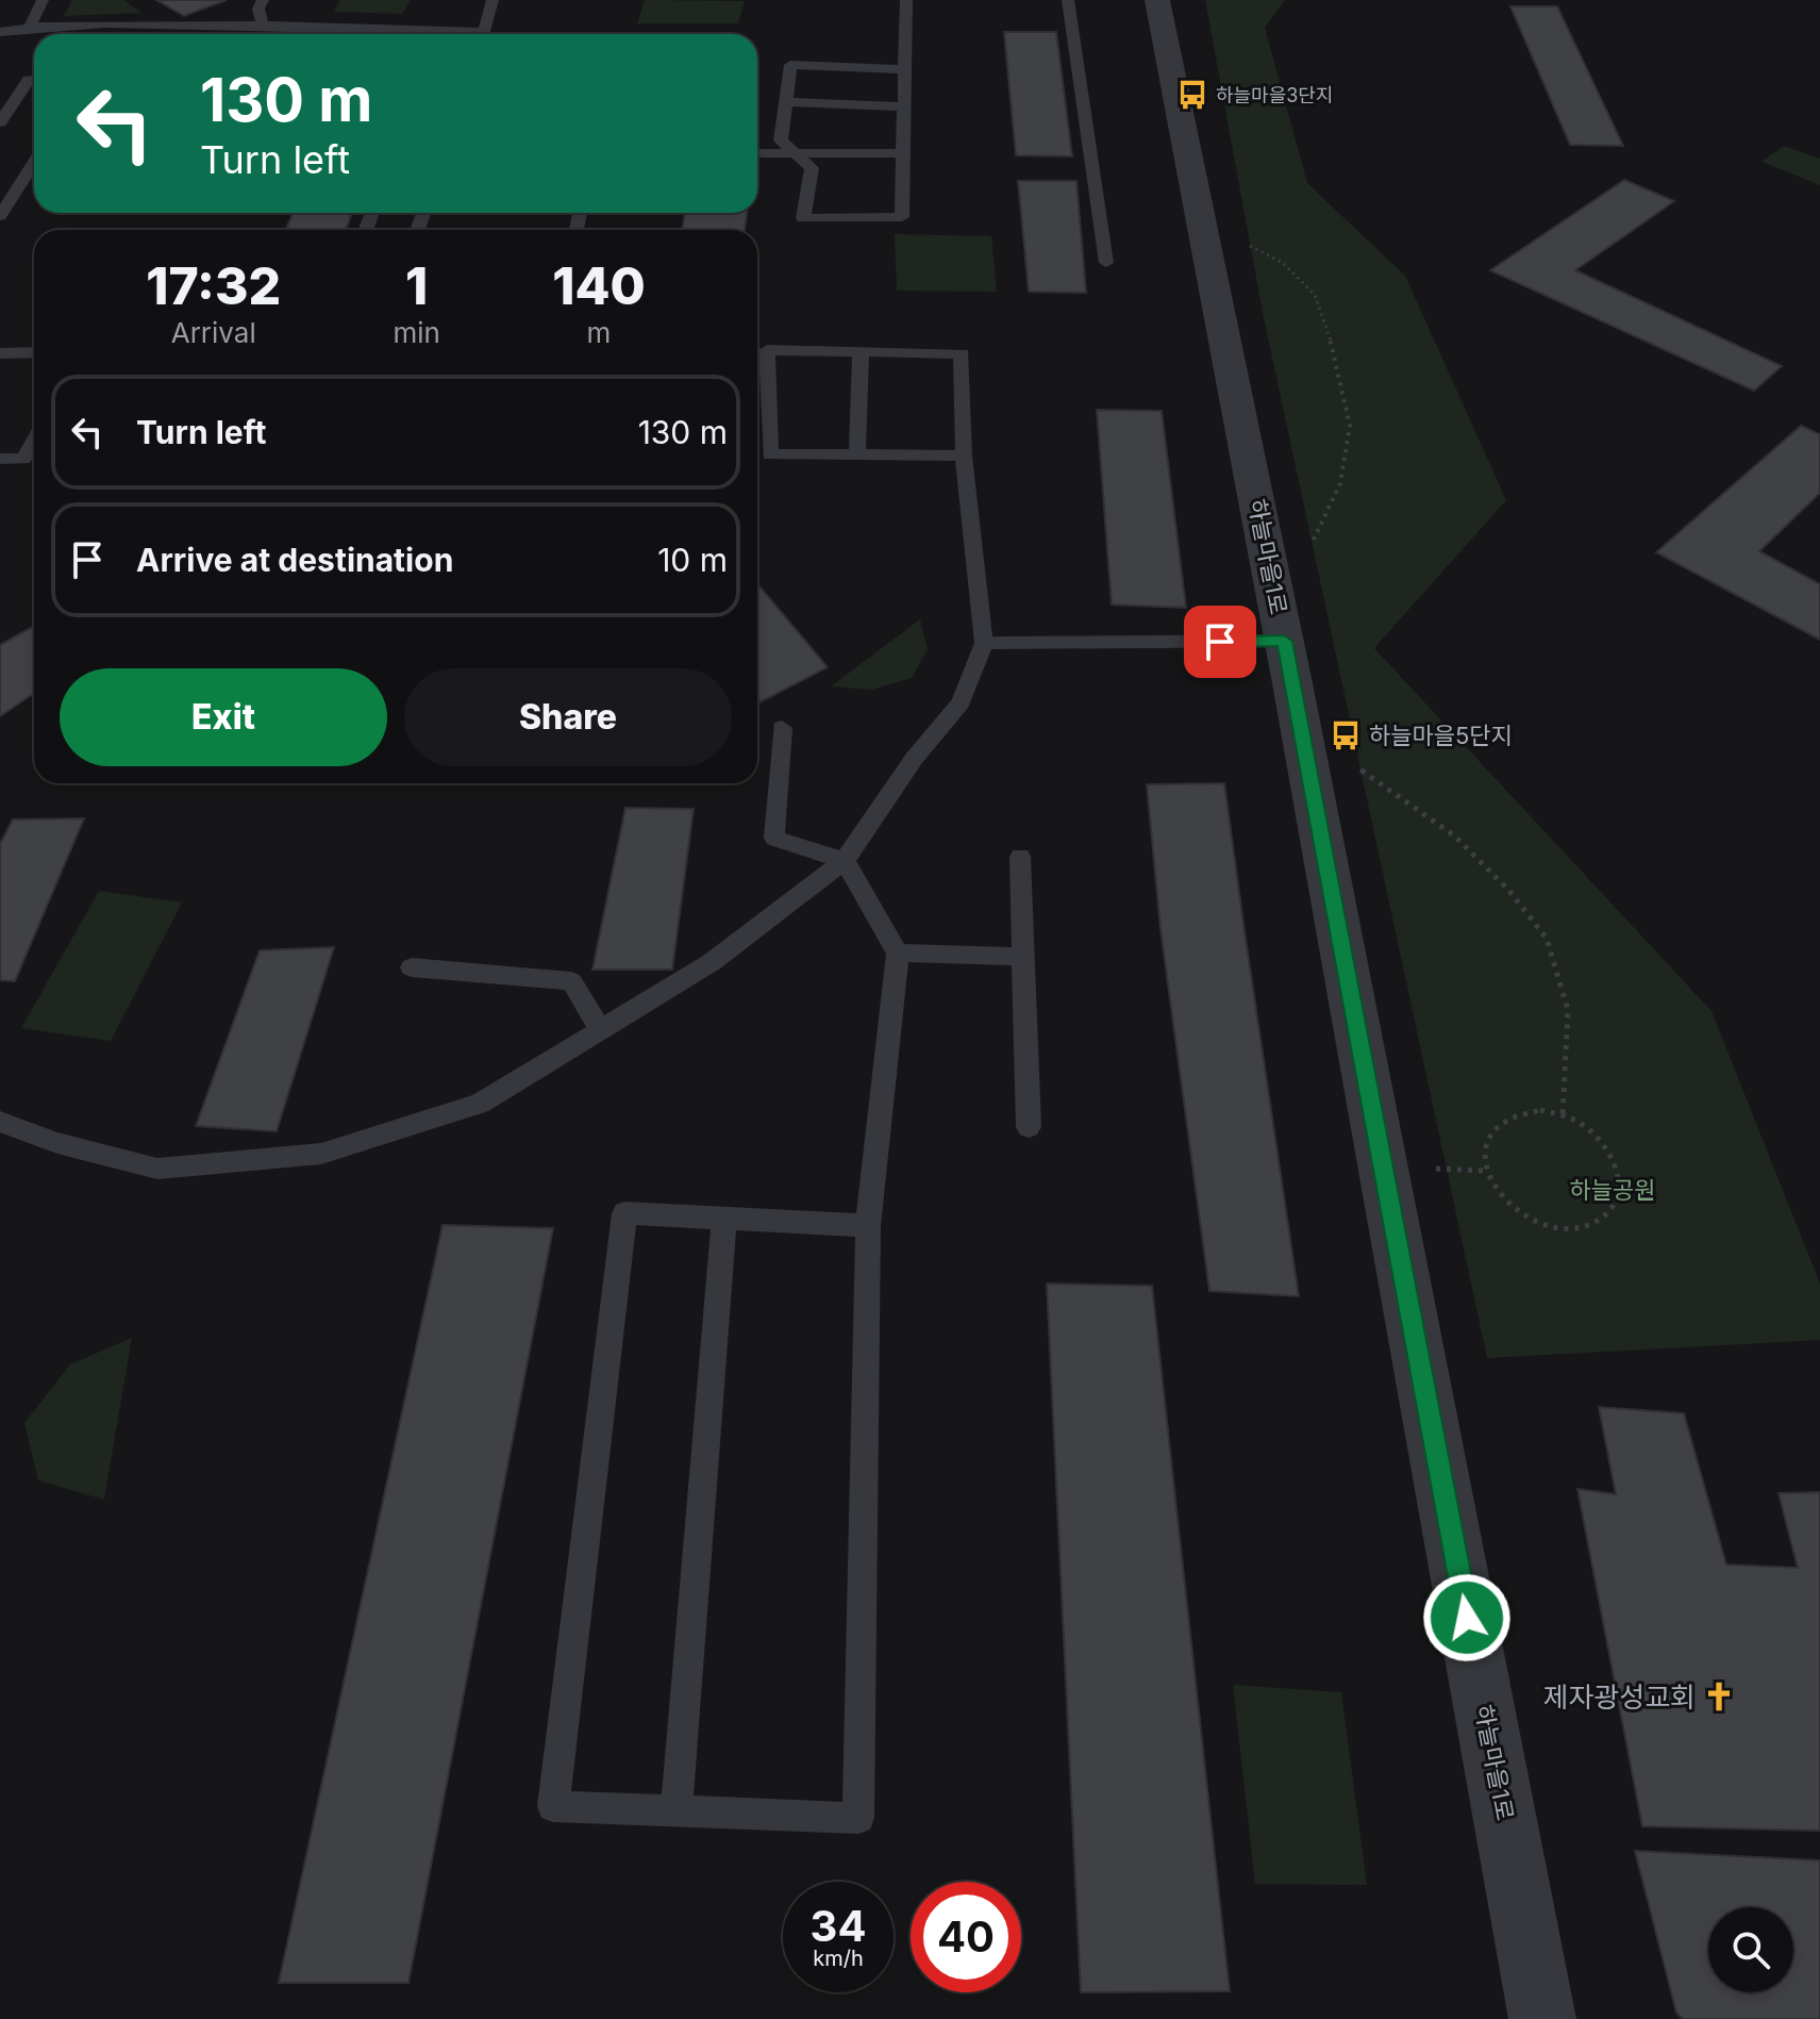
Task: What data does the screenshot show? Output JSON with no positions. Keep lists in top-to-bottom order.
{
  "streets": {
    "street": ["하늘마을1로"]
  },
  "parks": ["하늘공원"],
  "places": {
    "bus stop": ["하늘마을3단지", "하늘마을5단지"],
    "church": ["제자광성교회"]
  },
  "page": {
    "turn": ["130 m", "Turn left"],
    "eta": [
      "17:32",
      "Arrival",
      "1",
      "min",
      "140",
      "m"
    ],
    "list": [
      {
        "name": "Turn left",
        "value": "130 m"
      },
      {
        "name": "Arrive at destination",
        "value": "10 m"
      }
    ],
    "buttons": ["Exit", "Share"],
    "speed": "34 km/h",
    "limit": "40"
  }
}
